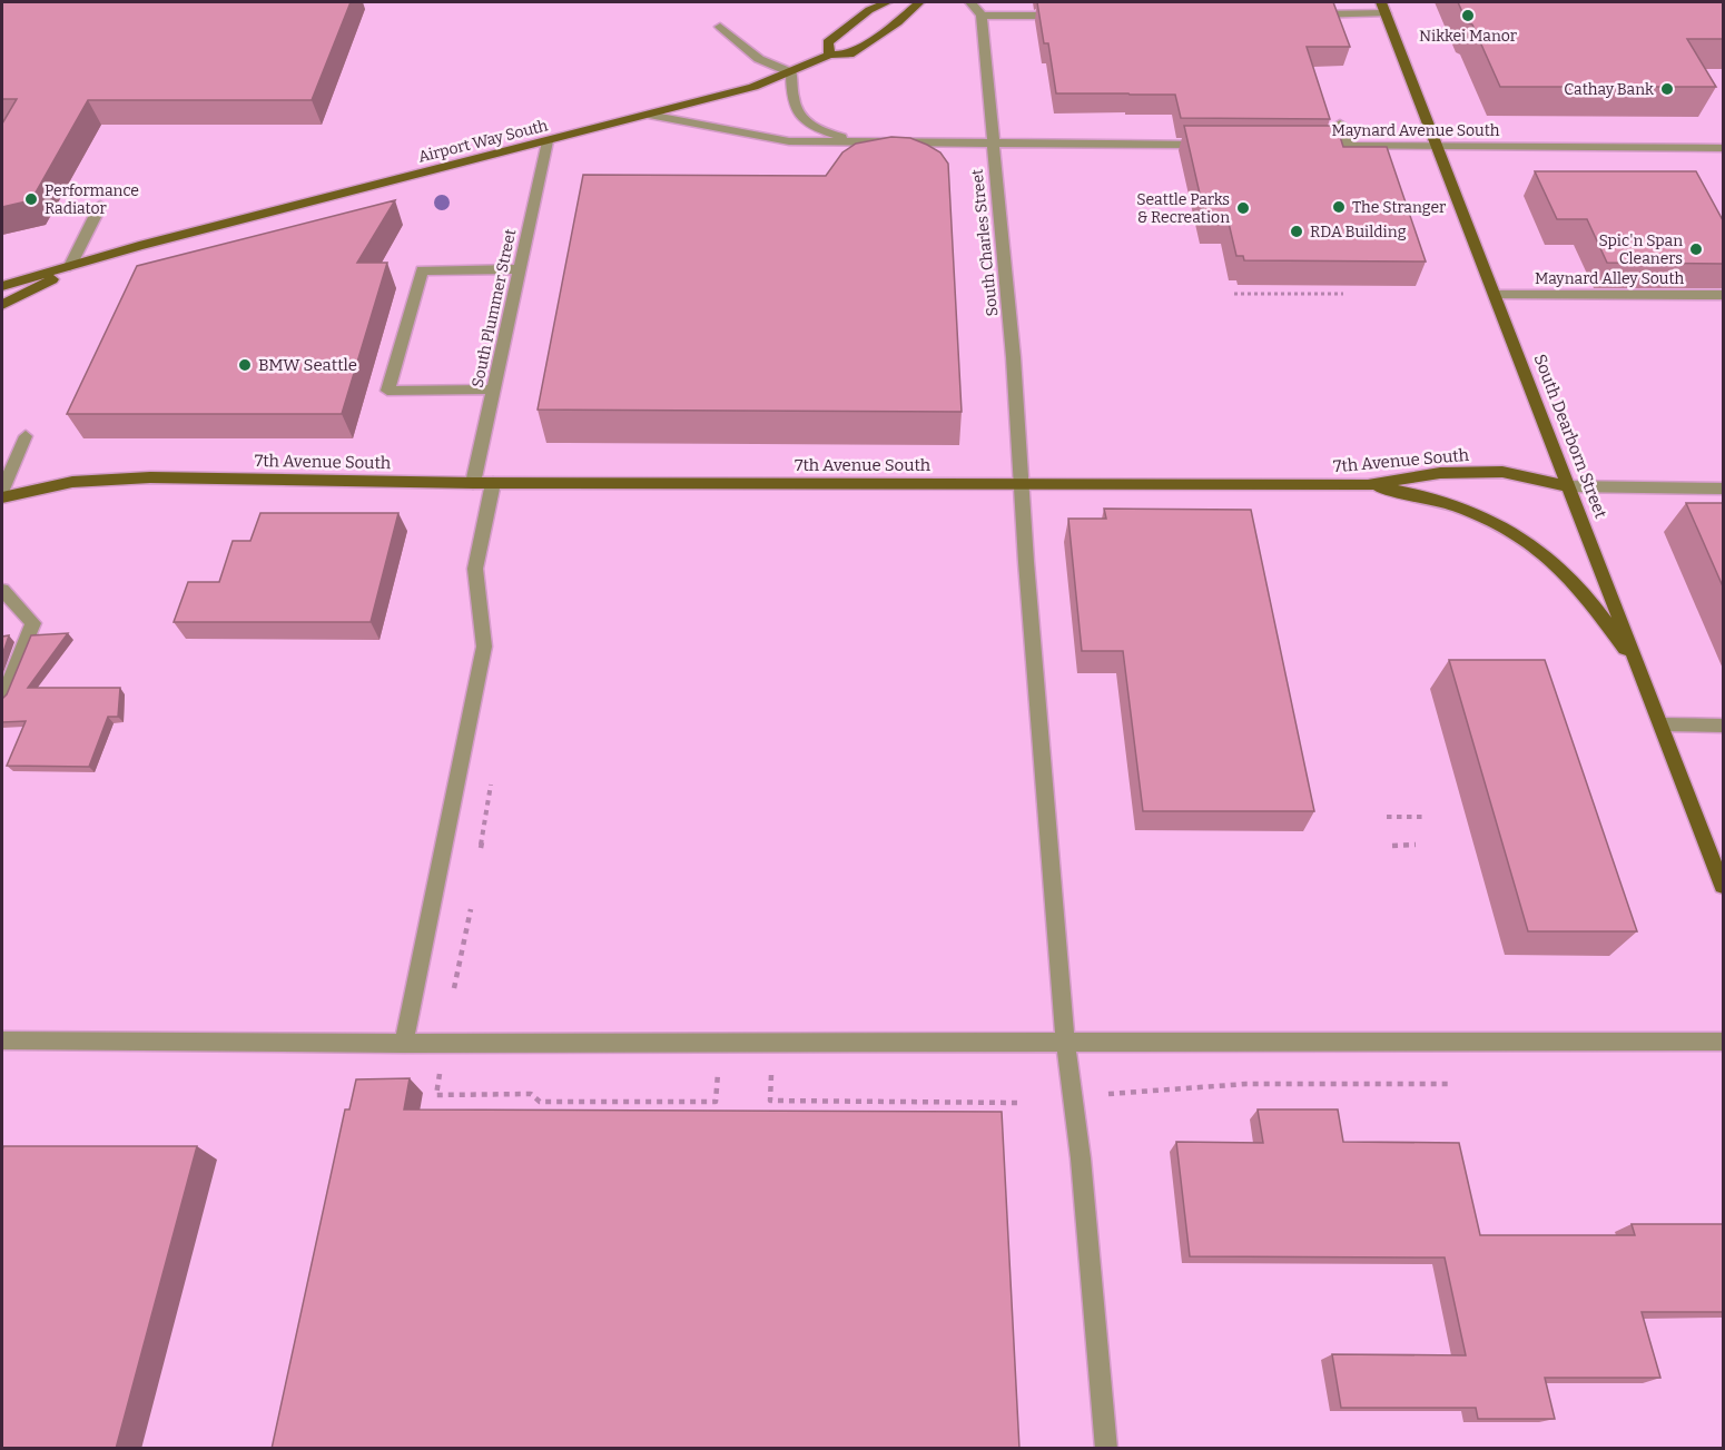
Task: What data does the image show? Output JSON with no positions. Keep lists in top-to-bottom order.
{
  "streets": {
    "main road": ["Airport Way South", "South Dearborn Street", "7th Avenue South"],
    "street": [
      "Maynard Avenue South",
      "South Charles Street",
      "Maynard Alley South",
      "South Plummer Street"
    ]
  },
  "crossings": [
    ["Maynard Avenue South", "South Dearborn Street"],
    ["Airport Way South", "South Plummer Street"],
    ["South Charles Street", "7th Avenue South"],
    ["Maynard Alley South", "South Dearborn Street"],
    ["South Plummer Street", "7th Avenue South"],
    ["South Dearborn Street", "7th Avenue South"]
  ],
  "places": [
    "Nikkei Manor",
    "Cathay Bank",
    "Performance Radiator",
    "The Stranger",
    "Seattle Parks & Recreation",
    "RDA Building",
    "Spic'n Span Cleaners",
    "BMW Seattle"
  ]
}
